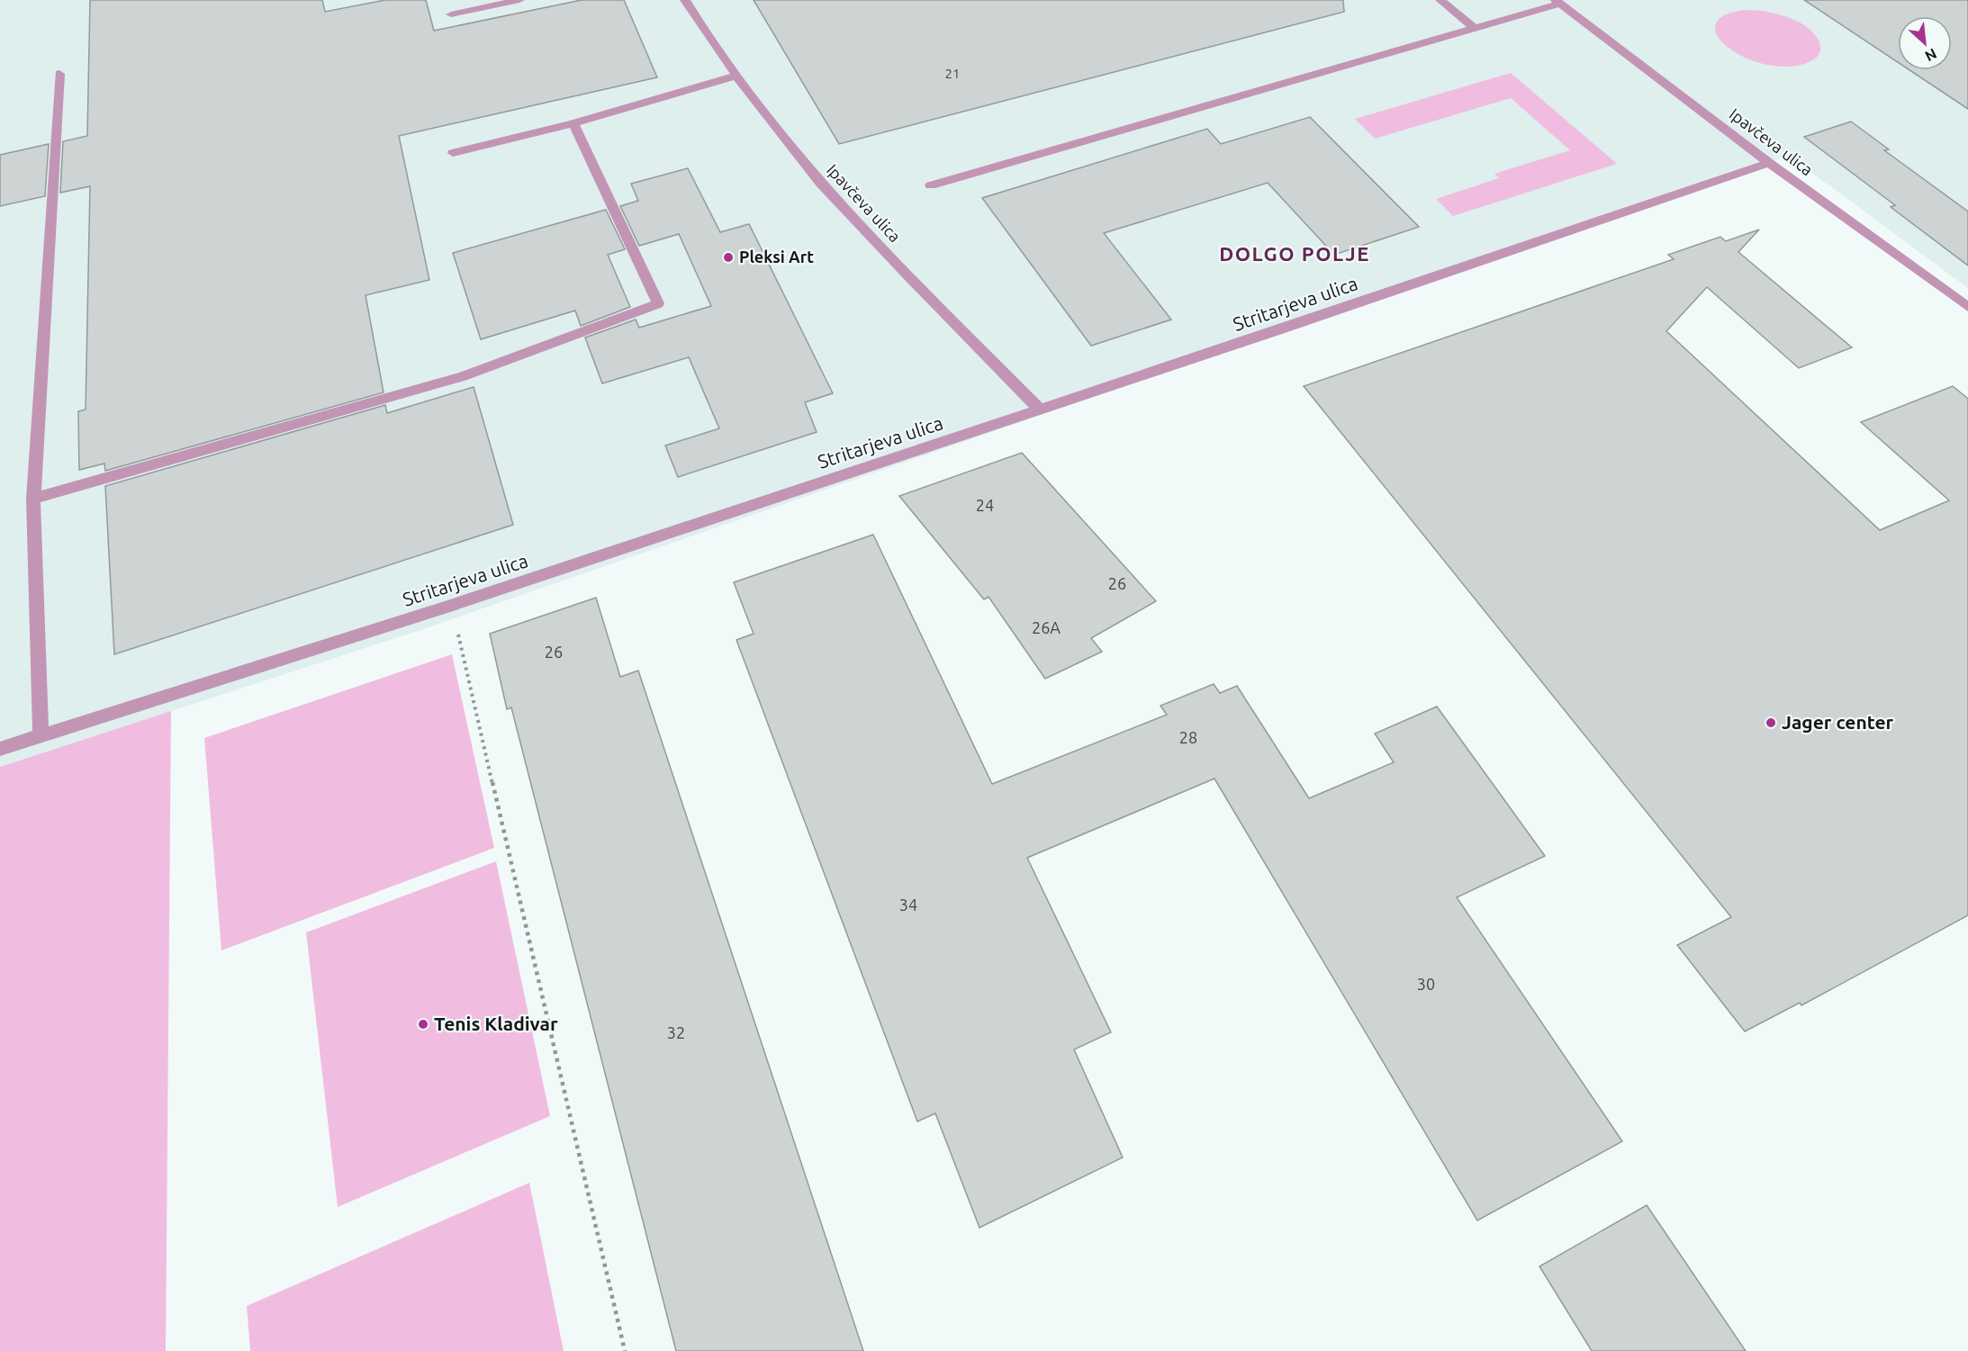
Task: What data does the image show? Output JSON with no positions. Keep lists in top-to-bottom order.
{
  "streets": {
    "street": ["Ipavčeva ulica", "Stritarjeva ulica"]
  },
  "crossings": [
    ["Ipavčeva ulica", "Stritarjeva ulica"]
  ],
  "districts": ["DOLGO POLJE"],
  "places": ["Pleksi Art", "Jager center", "Tenis Kladivar"],
  "house_numbers": [
    "21",
    "24",
    "26",
    "26A",
    "26",
    "28",
    "34",
    "30",
    "32"
  ],
  "north": "bottom right"
}
